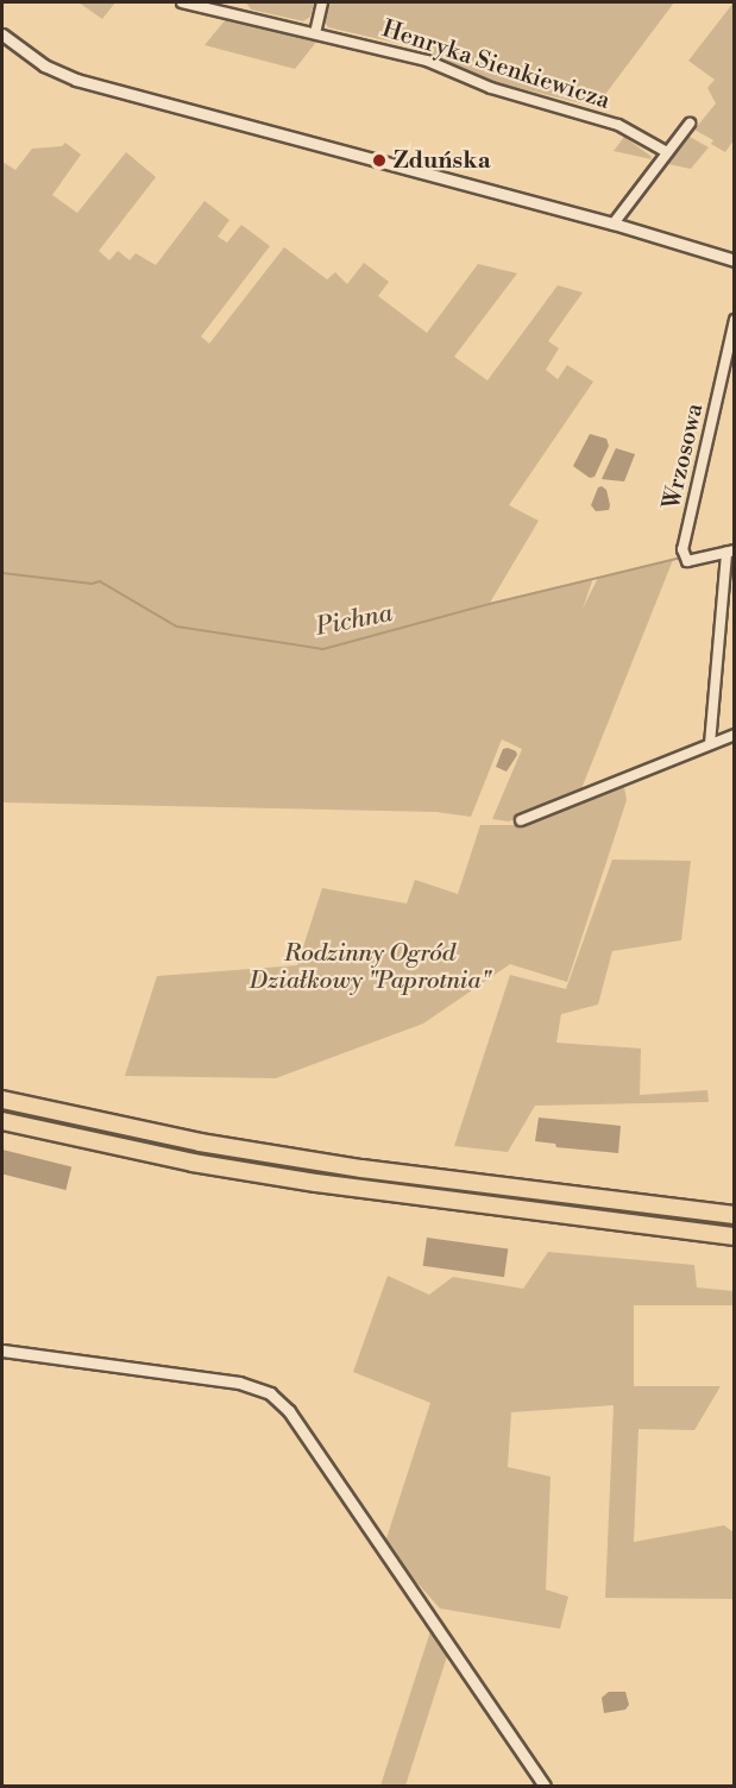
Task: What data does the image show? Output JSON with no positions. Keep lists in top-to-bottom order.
{
  "streets": {
    "street": ["Henryka Sienkiewicza", "Wrzosowa"]
  },
  "water": ["Pichna"],
  "parks": ["Rodzinny Ogród Działkowy \"Paprotnia\""],
  "places": ["Zduńska"]
}
